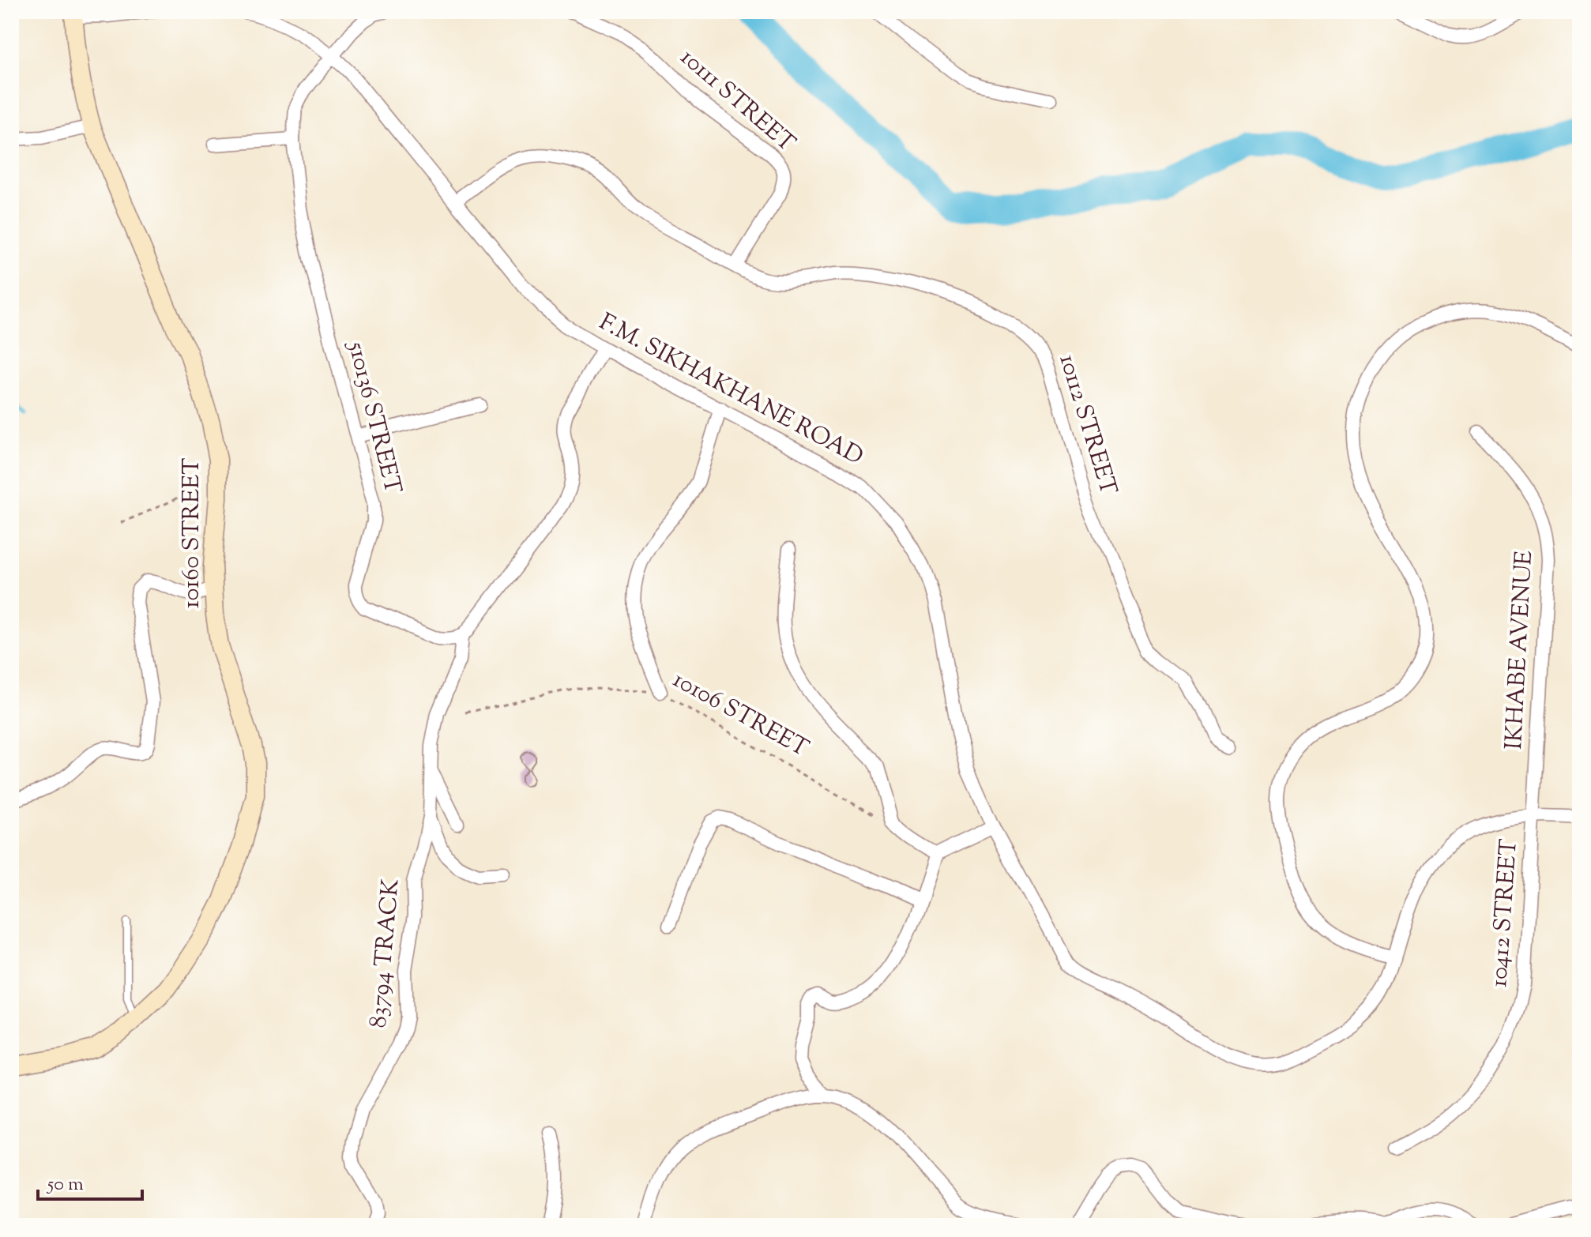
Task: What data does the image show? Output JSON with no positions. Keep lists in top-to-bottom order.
{
  "streets": {
    "street": [
      "10111 STREET",
      "F.M. SIKHAKHANE ROAD",
      "510136 STREET",
      "10112 STREET",
      "10160 STREET",
      "IKHABE AVENUE",
      "10412 STREET",
      "83794 TRACK"
    ],
    "path": ["10106 STREET"]
  },
  "crossings": [
    ["10111 STREET", "10112 STREET"],
    ["F.M. SIKHAKHANE ROAD", "510136 STREET"],
    ["F.M. SIKHAKHANE ROAD", "10112 STREET"],
    ["F.M. SIKHAKHANE ROAD", "IKHABE AVENUE"],
    ["F.M. SIKHAKHANE ROAD", "10412 STREET"],
    ["510136 STREET", "83794 TRACK"],
    ["IKHABE AVENUE", "10412 STREET"]
  ],
  "scale_bar": "50 m"
}
